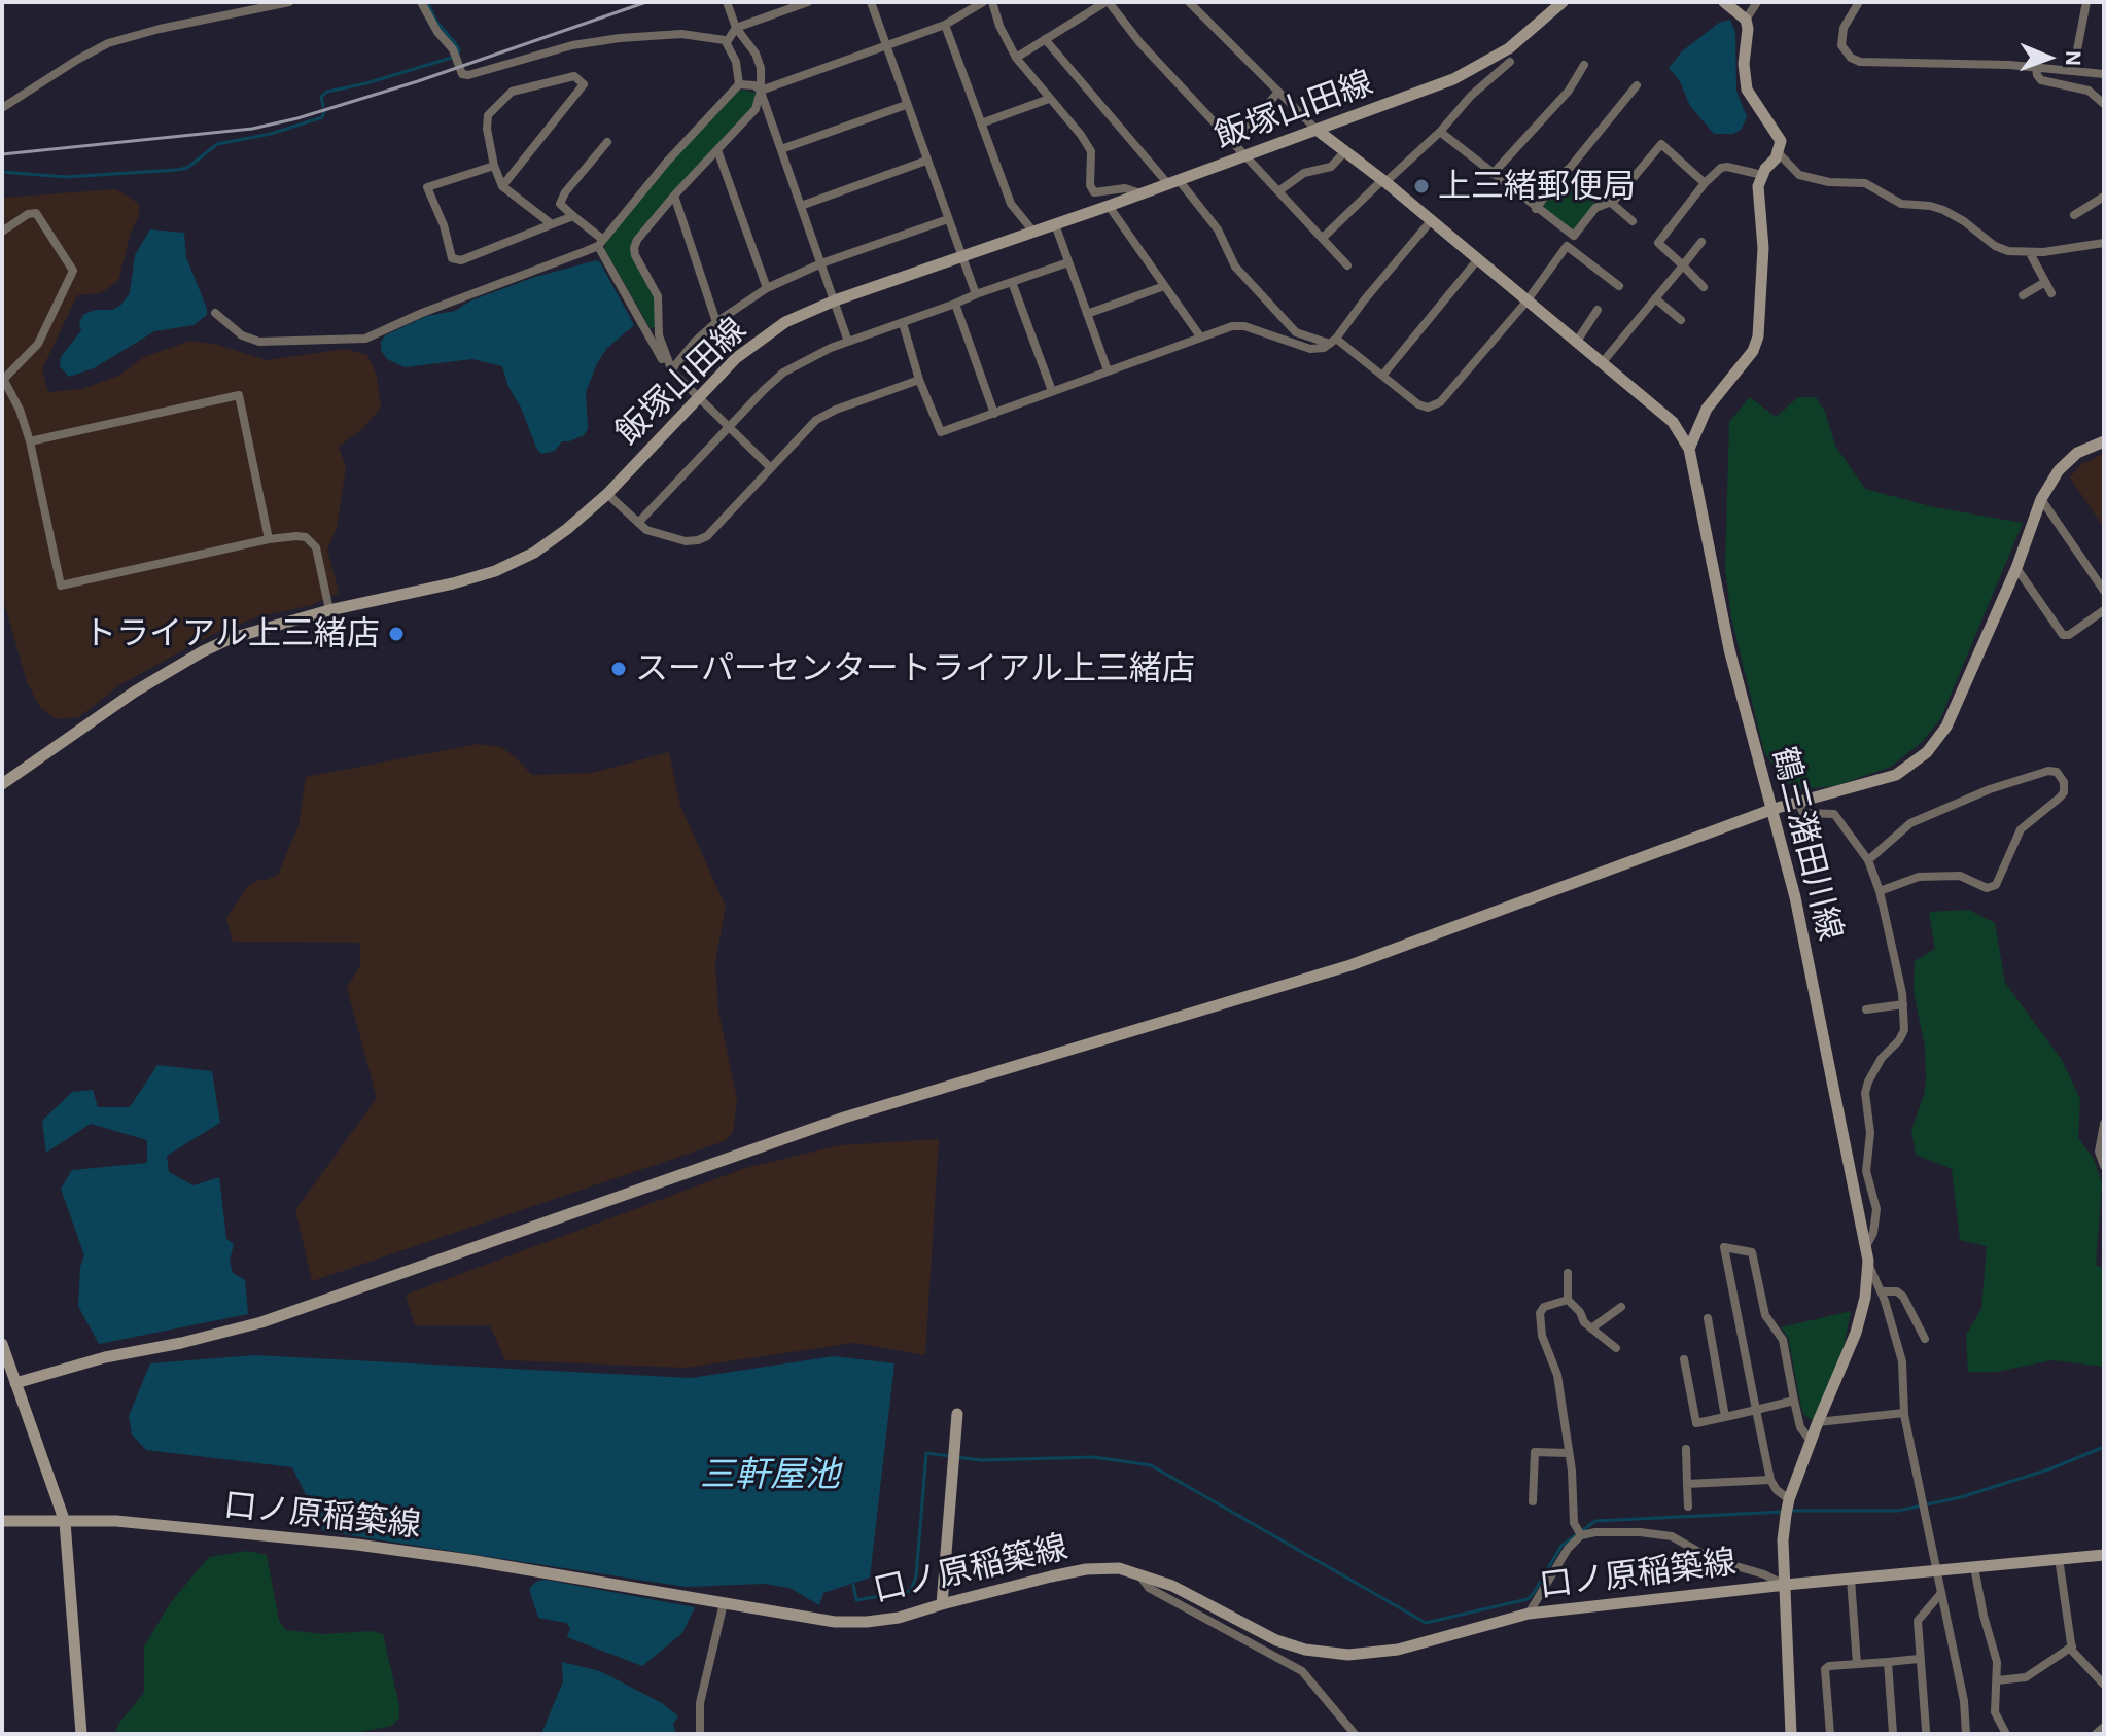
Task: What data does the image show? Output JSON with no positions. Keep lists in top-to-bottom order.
{
  "streets": {
    "main road": ["飯塚山田線", "鶴三潴田川線", "口ノ原稲築線"]
  },
  "crossings": [
    ["鶴三潴田川線", "口ノ原稲築線"]
  ],
  "water": ["三軒屋池"],
  "places": ["上三緒郵便局", "トライアル上三緒店", "スーパーセンタートライアル上三緒店"],
  "north": "right"
}
